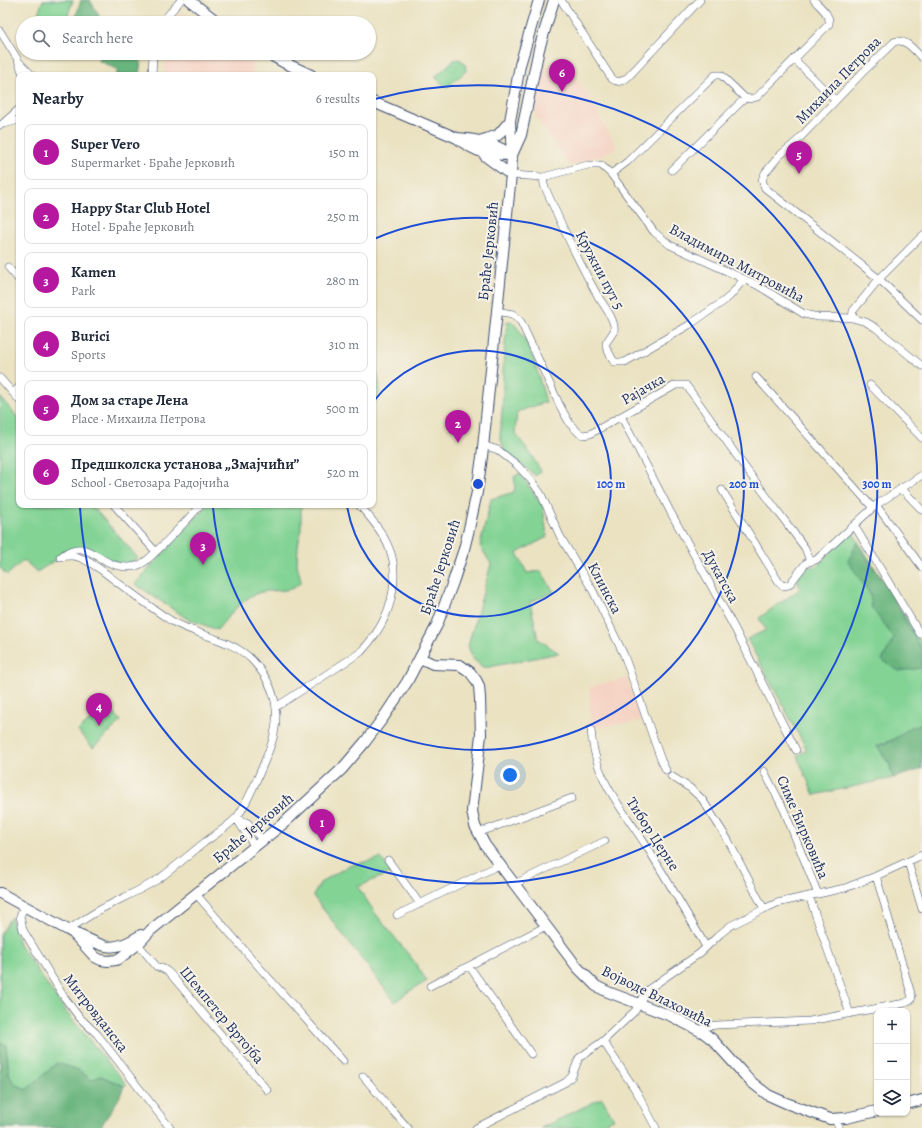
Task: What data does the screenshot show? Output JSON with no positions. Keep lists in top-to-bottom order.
{
  "streets": {
    "main road": ["Браће Јерковић", "Војводе Влаховића"],
    "street": [
      "Михаила Петрова",
      "Владимира Митровића",
      "Кружни пут 5",
      "Рајачка",
      "Дукатска",
      "Клинска",
      "Симе Ћирковића",
      "Тибор Церне",
      "Митровданска",
      "Шемпетер Вртојба"
    ]
  },
  "crossings": [
    ["Браће Јерковић", "Владимира Митровића"],
    ["Браће Јерковић", "Рајачка"],
    ["Браће Јерковић", "Клинска"],
    ["Браће Јерковић", "Војводе Влаховића"],
    ["Браће Јерковић", "Митровданска"],
    ["Браће Јерковић", "Шемпетер Вртојба"],
    ["Владимира Митровића", "Кружни пут 5"],
    ["Рајачка", "Дукатска"]
  ],
  "page": {
    "search": "Search here",
    "pins": [
      "6",
      "5",
      "2",
      "3",
      "4",
      "1"
    ],
    "heading": ["Nearby", "6 results"],
    "list": [
      {
        "mark": "1",
        "name": "Super Vero",
        "note": "Supermarket · Браће Јерковић",
        "value": "150 m"
      },
      {
        "mark": "2",
        "name": "Happy Star Club Hotel",
        "note": "Hotel · Браће Јерковић",
        "value": "250 m"
      },
      {
        "mark": "3",
        "name": "Kamen",
        "note": "Park",
        "value": "280 m"
      },
      {
        "mark": "4",
        "name": "Burici",
        "note": "Sports",
        "value": "310 m"
      },
      {
        "mark": "5",
        "name": "Дом за старе Лена",
        "note": "Place · Михаила Петрова",
        "value": "500 m"
      },
      {
        "mark": "6",
        "name": "Предшколска установа „Змајчићи”",
        "note": "School · Светозара Радојчића",
        "value": "520 m"
      }
    ],
    "map_buttons": ["+", "−"]
  },
  "rings": ["100 m", "200 m", "300 m"]
}
